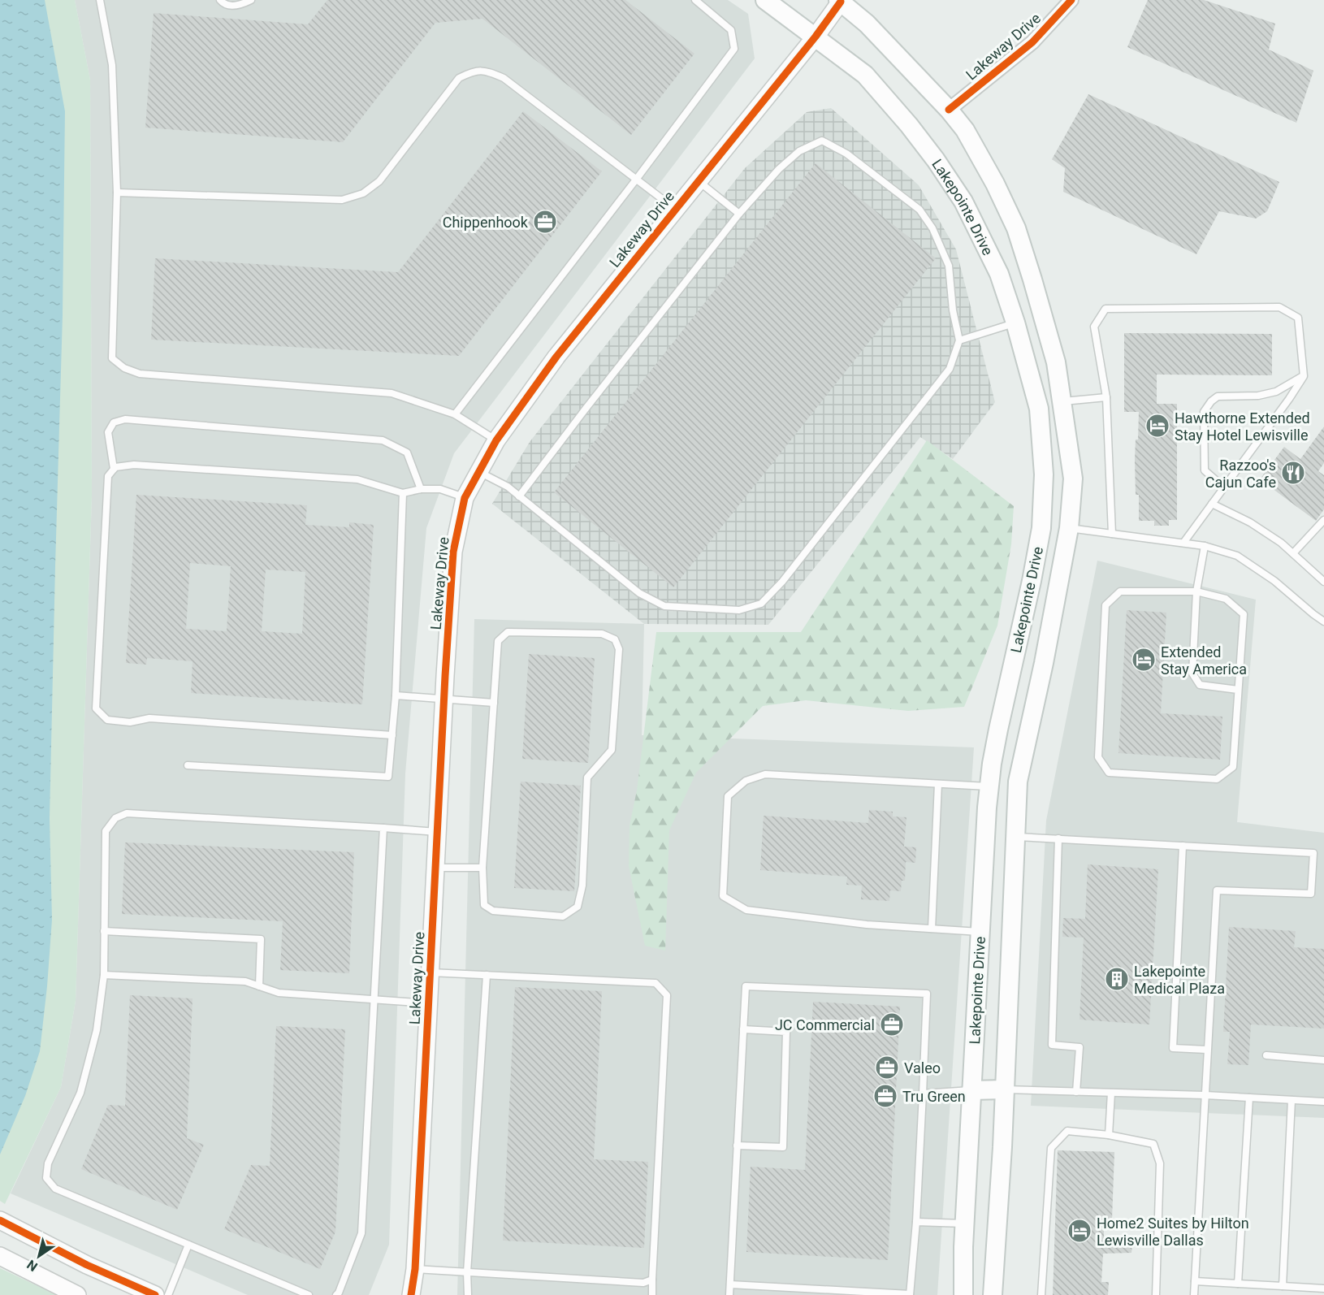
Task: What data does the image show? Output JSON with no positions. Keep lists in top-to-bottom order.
{
  "streets": {
    "main road": ["Lakepointe Drive"],
    "street": ["Lakeway Drive"]
  },
  "crossings": [
    ["Lakeway Drive", "Lakepointe Drive"]
  ],
  "places": {
    "office": [
      "Chippenhook",
      "JC Commercial",
      "Valeo",
      "Tru Green"
    ],
    "hotel": ["Hawthorne Extended Stay Hotel Lewisville", "Extended Stay America", "Home2 Suites by Hilton Lewisville Dallas"],
    "restaurant": ["Razzoo's Cajun Cafe"],
    "building": ["Lakepointe Medical Plaza"]
  },
  "north": "bottom left"
}
